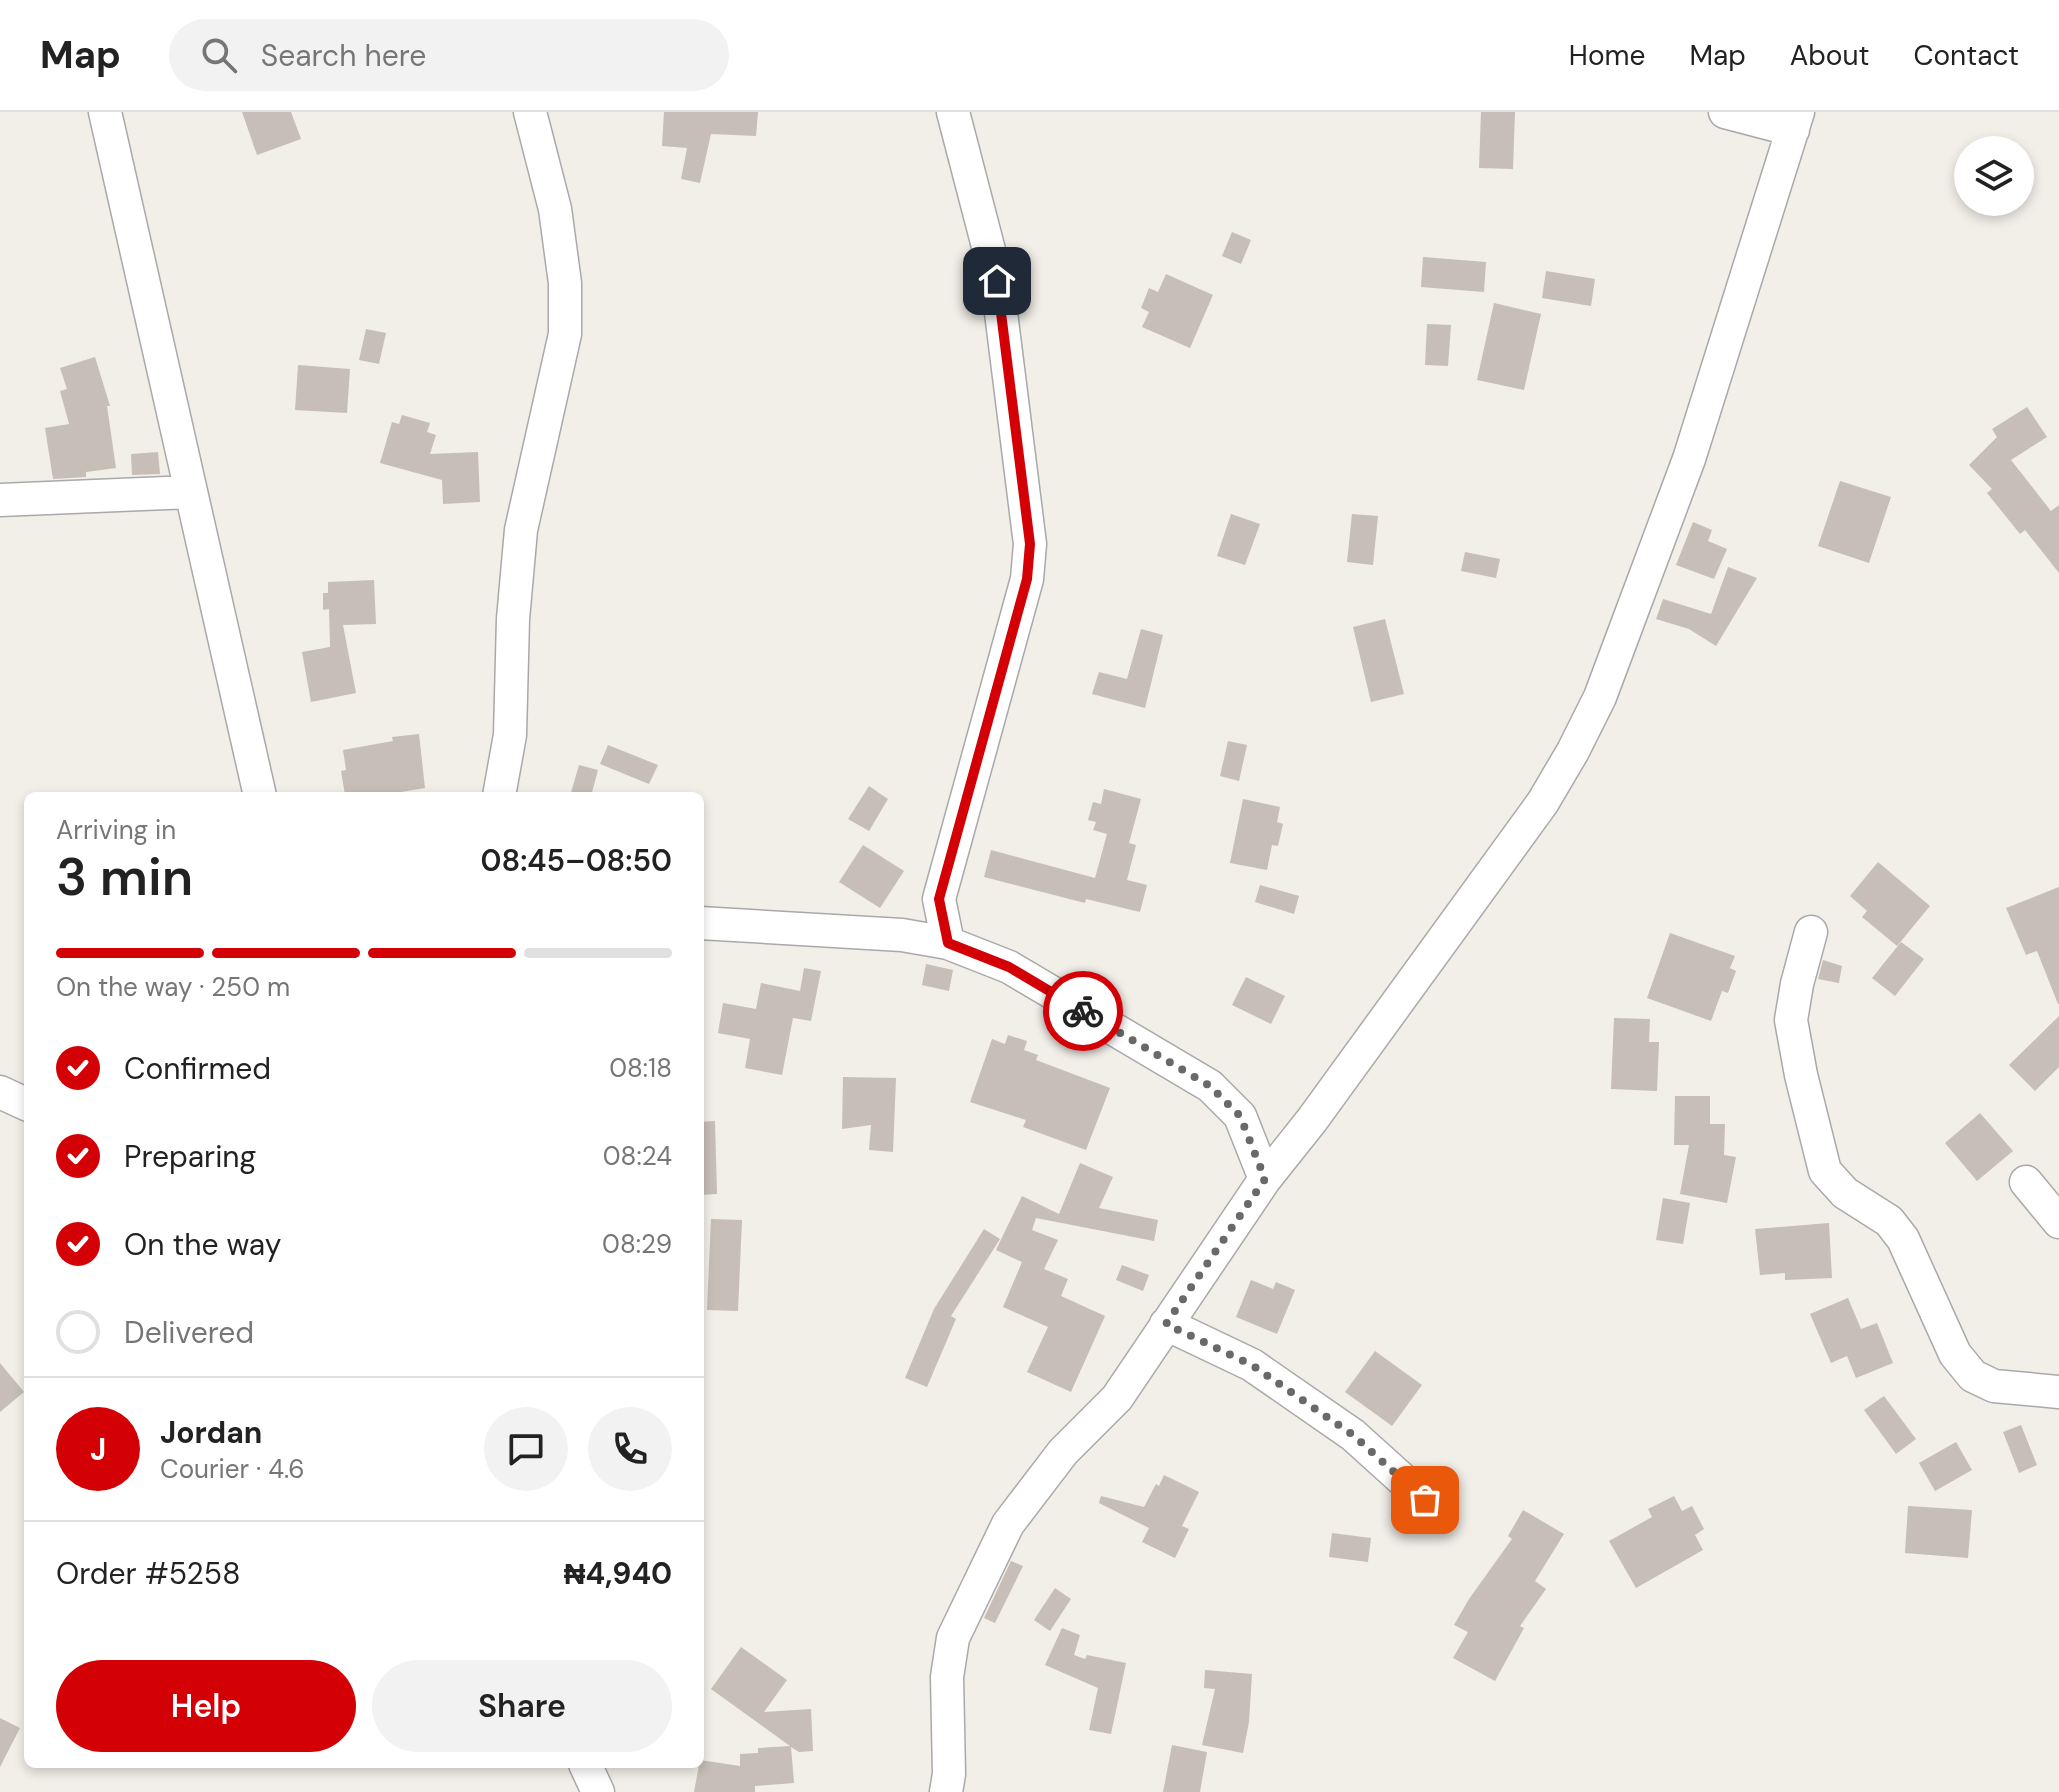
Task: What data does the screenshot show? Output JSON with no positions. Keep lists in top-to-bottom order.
{
  "page": {
    "header": "Map",
    "search": "Search here",
    "nav": [
      "Home",
      "Map",
      "About",
      "Contact"
    ],
    "heading": ["3 min", "Arriving in", "08:45–08:50"],
    "panel": [
      "Jordan",
      "Courier · 4.6",
      "Order #5258",
      "₦4,940"
    ],
    "bar": "On the way · 250 m",
    "list": [
      ["Confirmed", "08:18"],
      ["Preparing", "08:24"],
      ["On the way", "08:29"],
      "Delivered"
    ],
    "round": "J",
    "buttons": ["Help", "Share"]
  }
}
